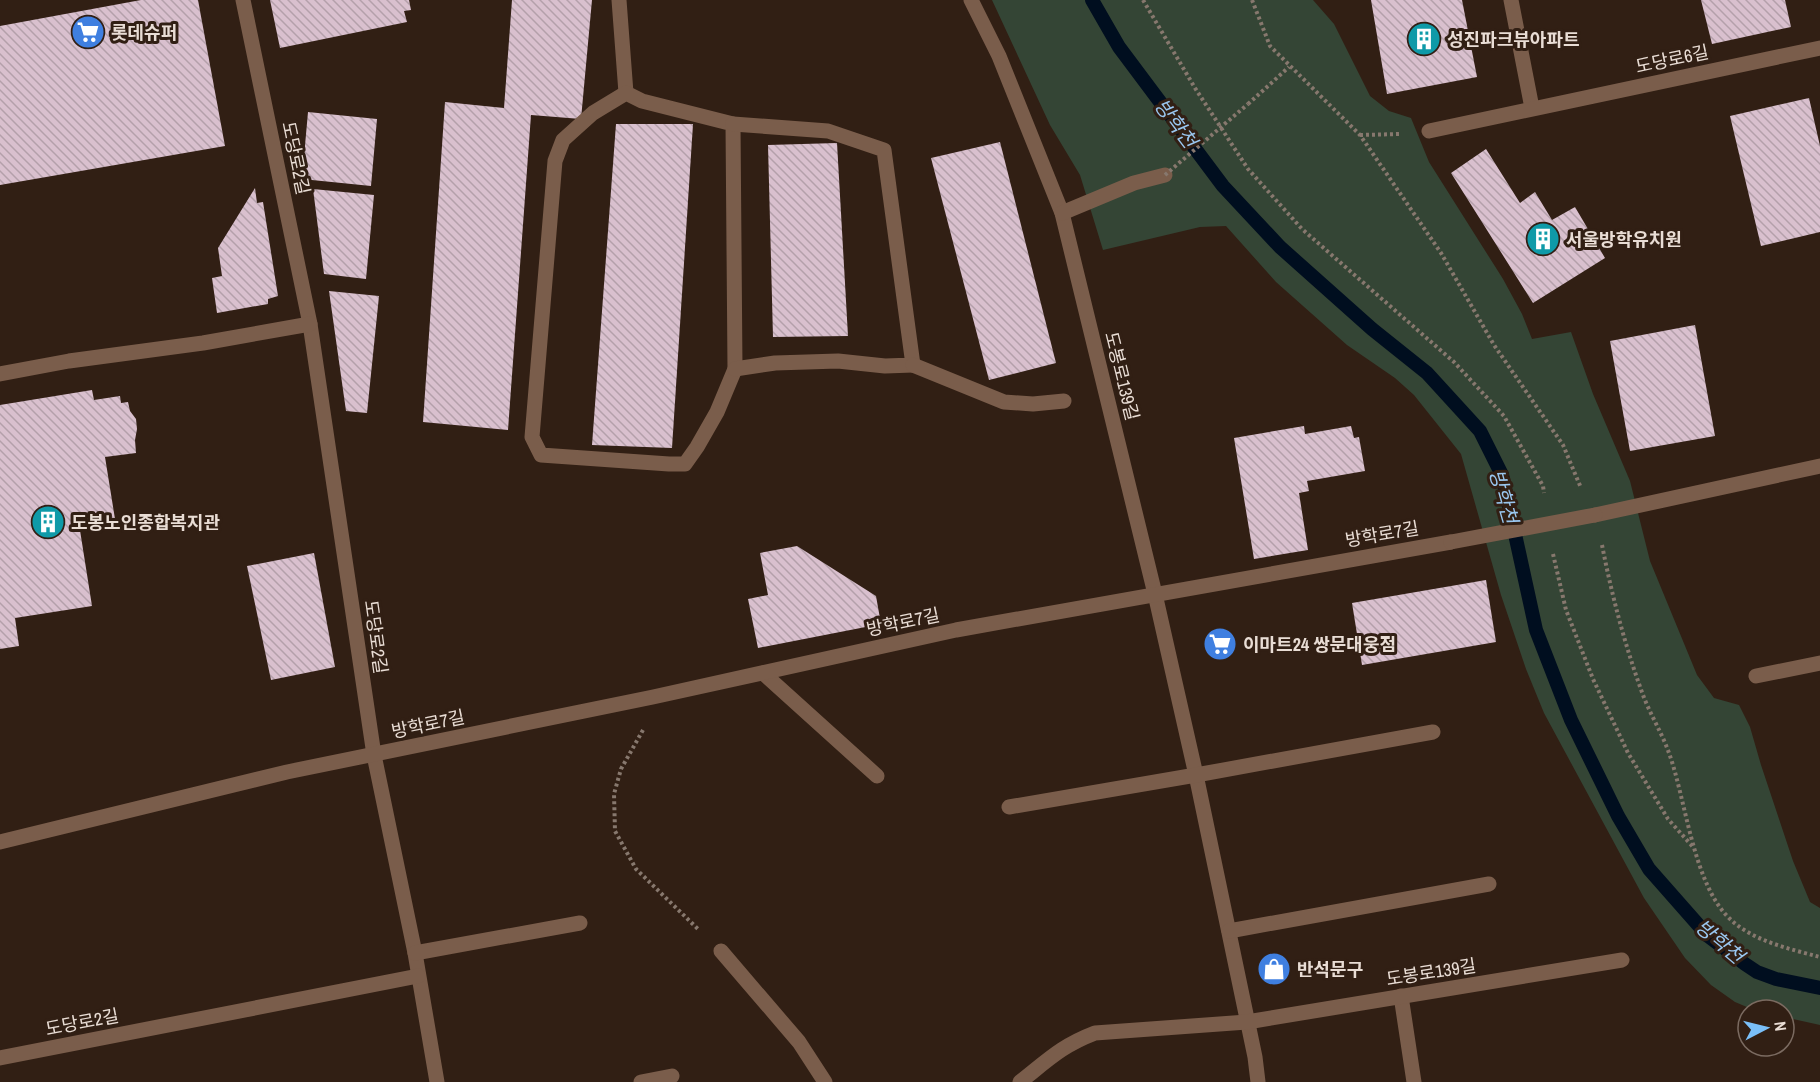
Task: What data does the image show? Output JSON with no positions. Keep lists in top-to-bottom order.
{
  "streets": {
    "street": [
      "도당로6길",
      "도당로2길",
      "도봉로139길",
      "방학로7길"
    ]
  },
  "crossings": [
    ["도당로2길", "방학로7길"],
    ["도봉로139길", "방학로7길"]
  ],
  "water": ["방학천"],
  "places": {
    "supermarket": ["롯데슈퍼", "이마트24 쌍문대웅점"],
    "building": ["성진파크뷰아파트", "서울방학유치원", "도봉노인종합복지관"],
    "shop": ["반석문구"]
  },
  "north": "right"
}
